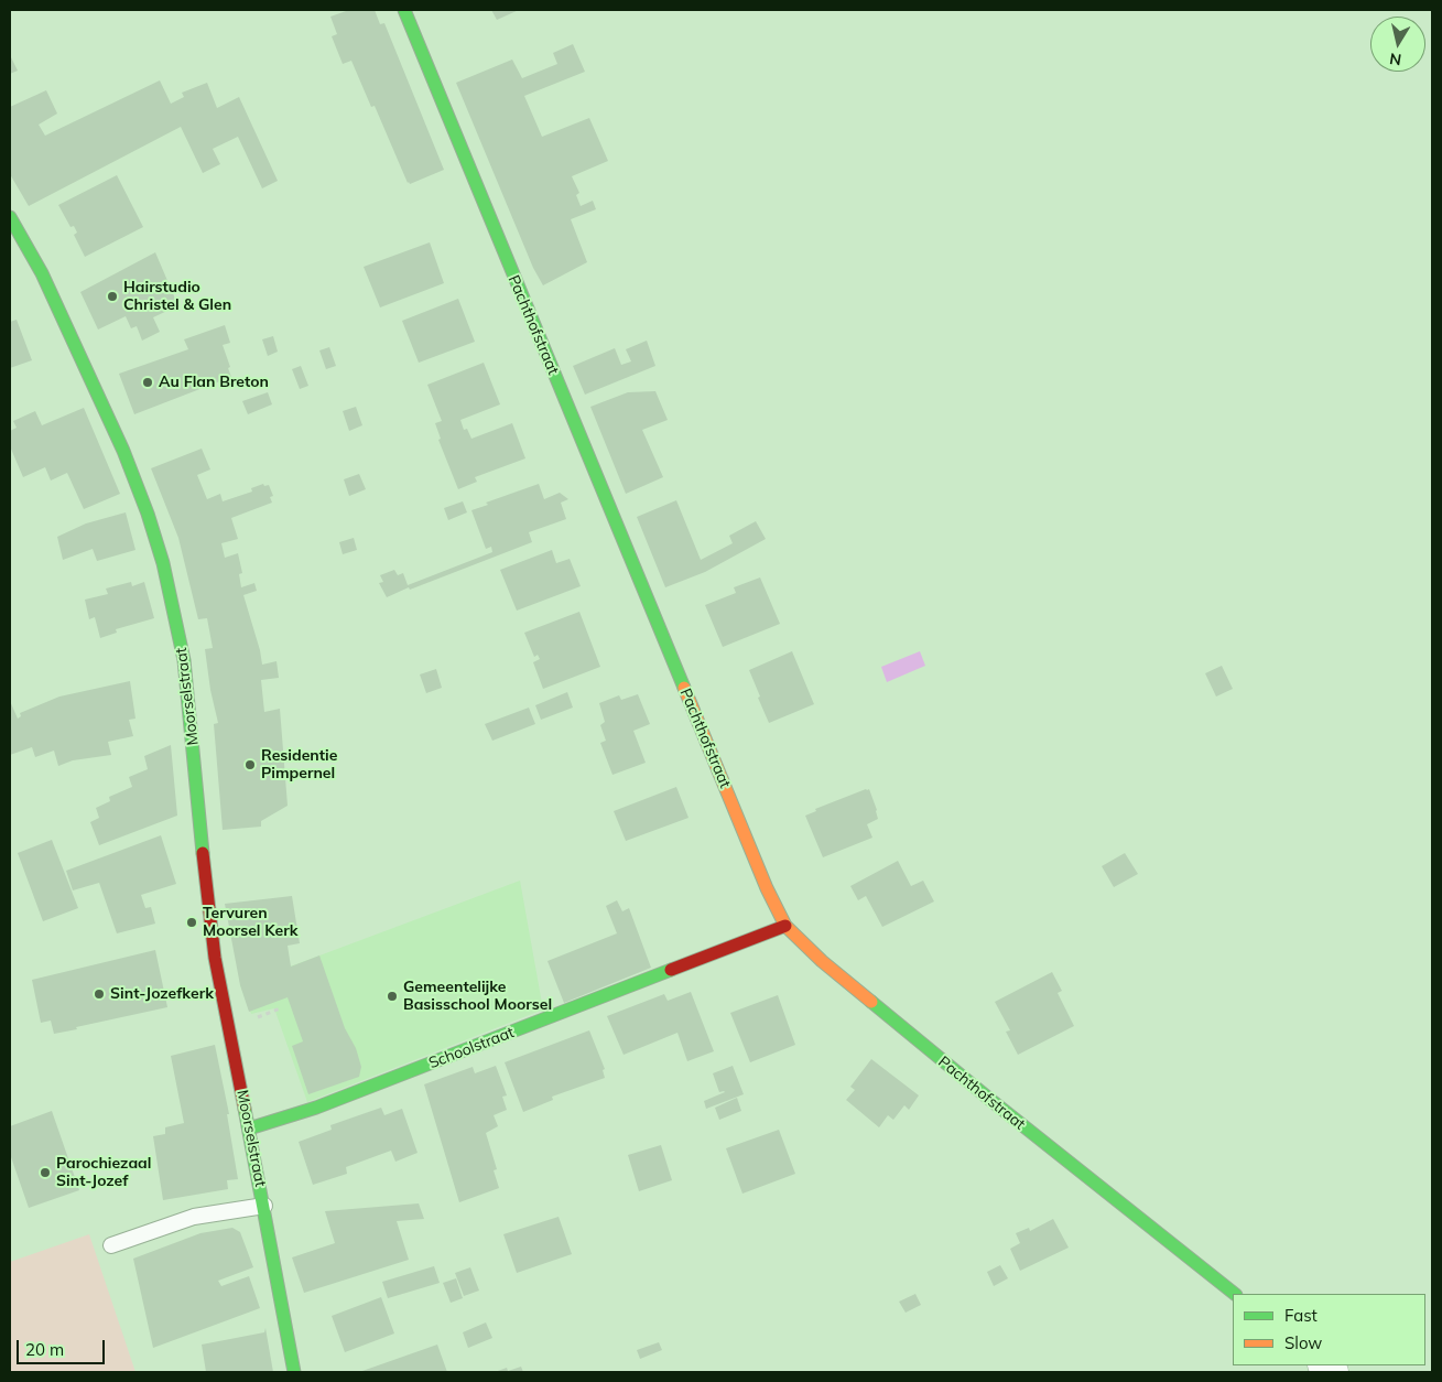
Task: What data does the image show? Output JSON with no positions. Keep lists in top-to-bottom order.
{
  "streets": {
    "street": ["Pachthofstraat", "Moorselstraat", "Schoolstraat"]
  },
  "crossings": [
    ["Pachthofstraat", "Schoolstraat"],
    ["Moorselstraat", "Schoolstraat"]
  ],
  "places": [
    "Hairstudio Christel & Glen",
    "Au Flan Breton",
    "Residentie Pimpernel",
    "Tervuren Moorsel Kerk",
    "Sint-Jozefkerk",
    "Gemeentelijke Basisschool Moorsel",
    "Parochiezaal Sint-Jozef"
  ],
  "legend": ["Fast", "Slow"],
  "scale_bar": "20 m",
  "north": "bottom"
}
